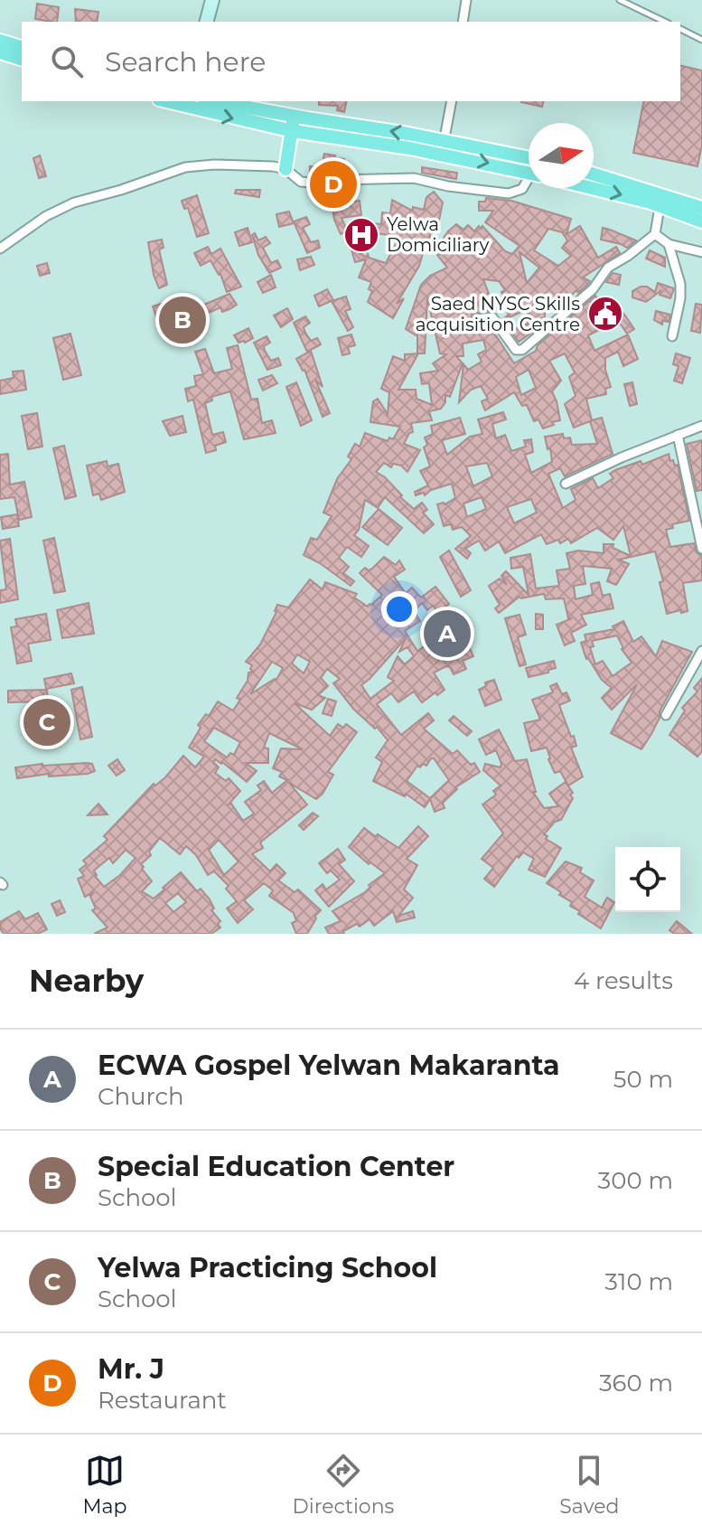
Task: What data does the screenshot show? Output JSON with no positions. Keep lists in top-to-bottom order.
{
  "places": {
    "hospital": ["Yelwa Domiciliary"],
    "public building": ["Saed NYSC Skills acquisition Centre"]
  },
  "north": "right",
  "page": {
    "search": "Search here",
    "pins": [
      "D",
      "B",
      "A",
      "C"
    ],
    "heading": ["Nearby", "4 results"],
    "list": [
      {
        "mark": "A",
        "name": "ECWA Gospel Yelwan Makaranta",
        "note": "Church",
        "value": "50 m"
      },
      {
        "mark": "B",
        "name": "Special Education Center",
        "note": "School",
        "value": "300 m"
      },
      {
        "mark": "C",
        "name": "Yelwa Practicing School",
        "note": "School",
        "value": "310 m"
      },
      {
        "mark": "D",
        "name": "Mr. J",
        "note": "Restaurant",
        "value": "360 m"
      }
    ],
    "nav": ["Map", "Directions", "Saved"]
  }
}
